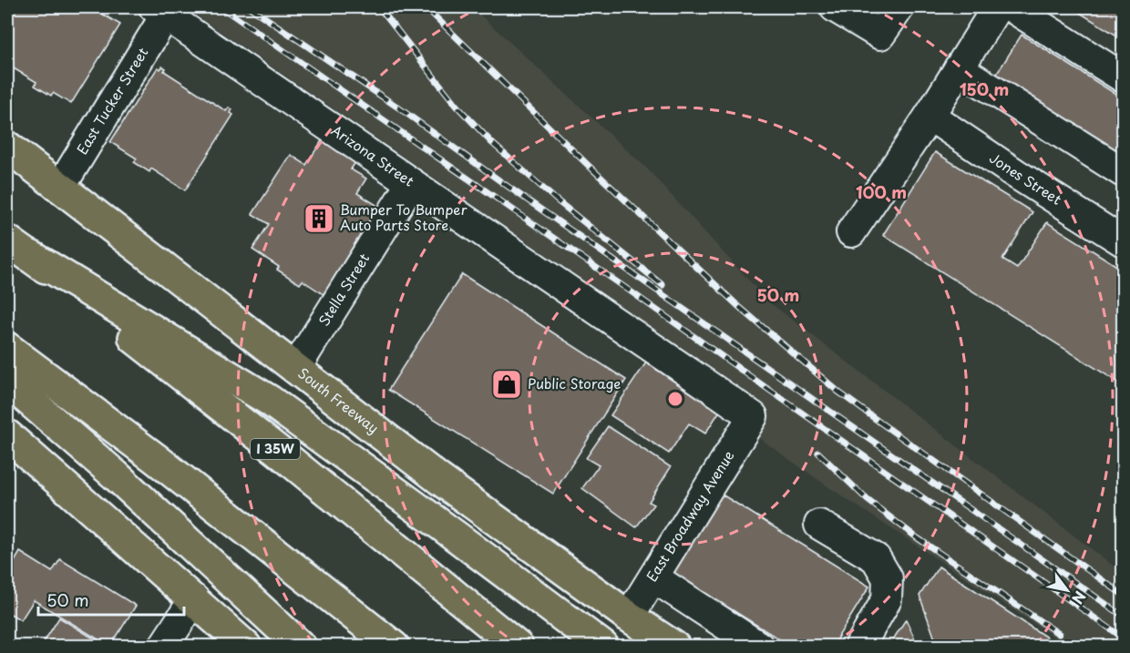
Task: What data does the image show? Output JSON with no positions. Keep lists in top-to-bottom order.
{
  "streets": {
    "main road": ["South Freeway", "I 35W"],
    "street": [
      "East Tucker Street",
      "Arizona Street",
      "Jones Street",
      "Stella Street",
      "East Broadway Avenue"
    ]
  },
  "crossings": [
    ["East Tucker Street", "Arizona Street"],
    ["East Tucker Street", "South Freeway"],
    ["Arizona Street", "Stella Street"],
    ["Arizona Street", "East Broadway Avenue"],
    ["Stella Street", "South Freeway"],
    ["South Freeway", "East Broadway Avenue"]
  ],
  "places": {
    "building": ["Bumper To Bumper Auto Parts Store"],
    "shop": ["Public Storage"]
  },
  "scale_bar": "50 m",
  "north": "bottom right",
  "rings": ["150 m", "100 m", "50 m"]
}
